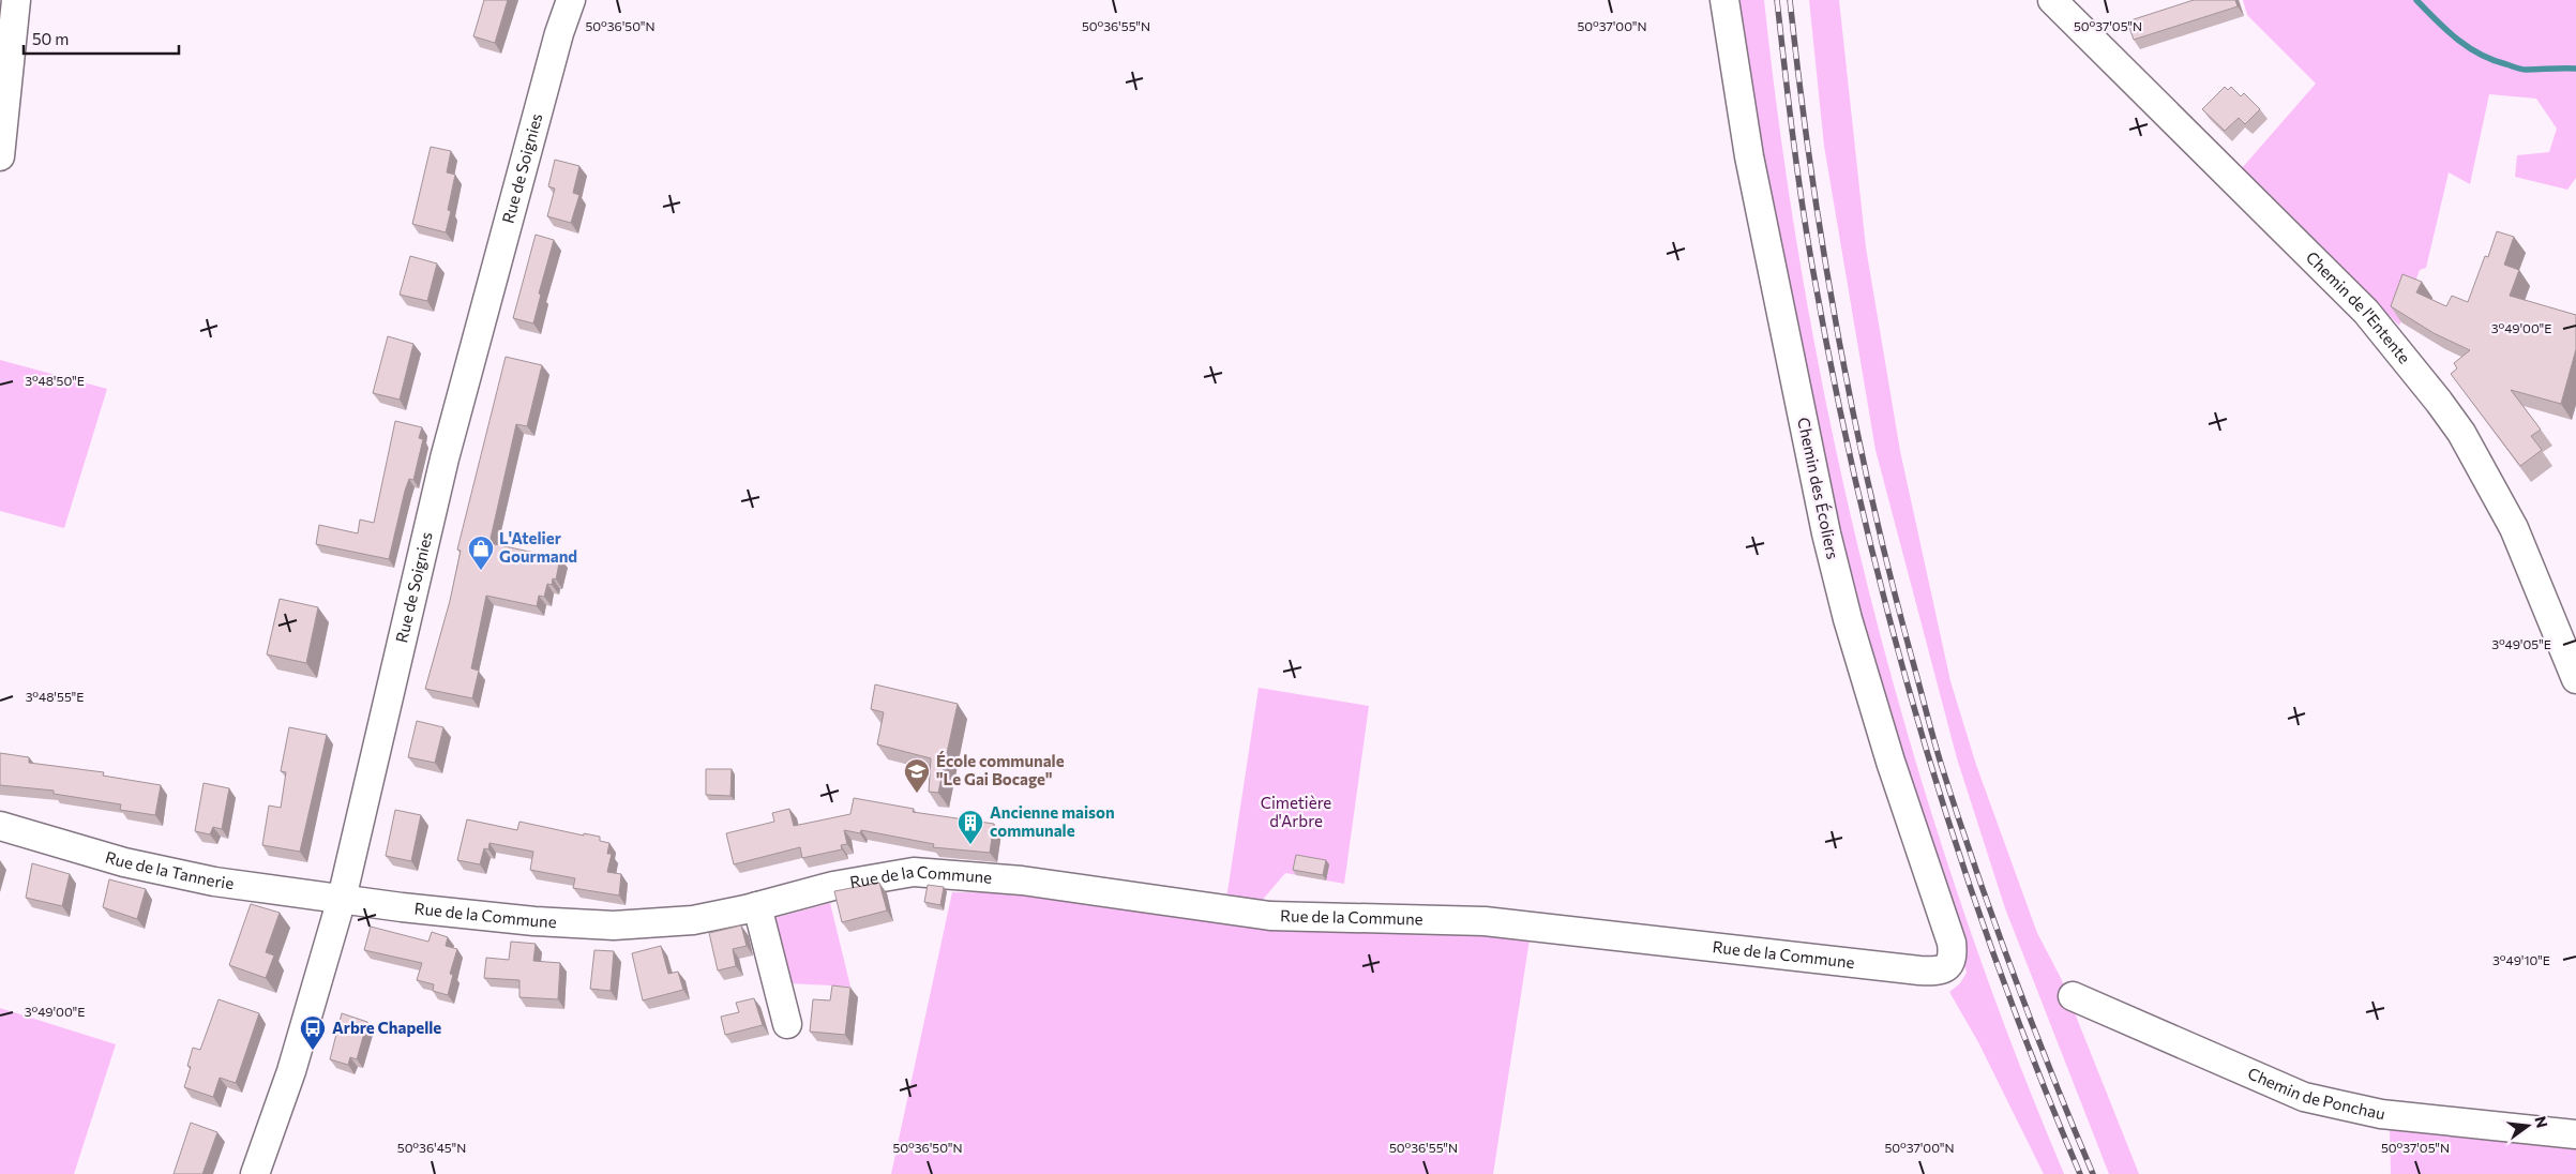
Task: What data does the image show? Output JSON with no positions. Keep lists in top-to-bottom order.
{
  "streets": {
    "street": [
      "Rue de Soignies",
      "Chemin de l'Entente",
      "Chemin des Écoliers",
      "Rue de la Tannerie",
      "Rue de la Commune",
      "Chemin de Ponchau"
    ]
  },
  "crossings": [
    ["Rue de Soignies", "Rue de la Tannerie"],
    ["Rue de Soignies", "Rue de la Commune"],
    ["Chemin des Écoliers", "Rue de la Commune"],
    ["Rue de la Tannerie", "Rue de la Commune"]
  ],
  "parks": ["Cimetière d'Arbre"],
  "places": {
    "shop": ["L'Atelier Gourmand"],
    "school or university": ["École communale \"Le Gai Bocage\""],
    "building": ["Ancienne maison communale"],
    "bus stop": ["Arbre Chapelle"]
  },
  "scale_bar": "50 m",
  "north": "right",
  "coordinates": [
    "50°36'50\"N",
    "50°36'55\"N",
    "50°37'00\"N",
    "50°37'05\"N",
    "3°49'00\"E",
    "3°48'50\"E",
    "3°49'05\"E",
    "3°48'55\"E",
    "3°49'10\"E",
    "50°36'45\"N"
  ]
}
